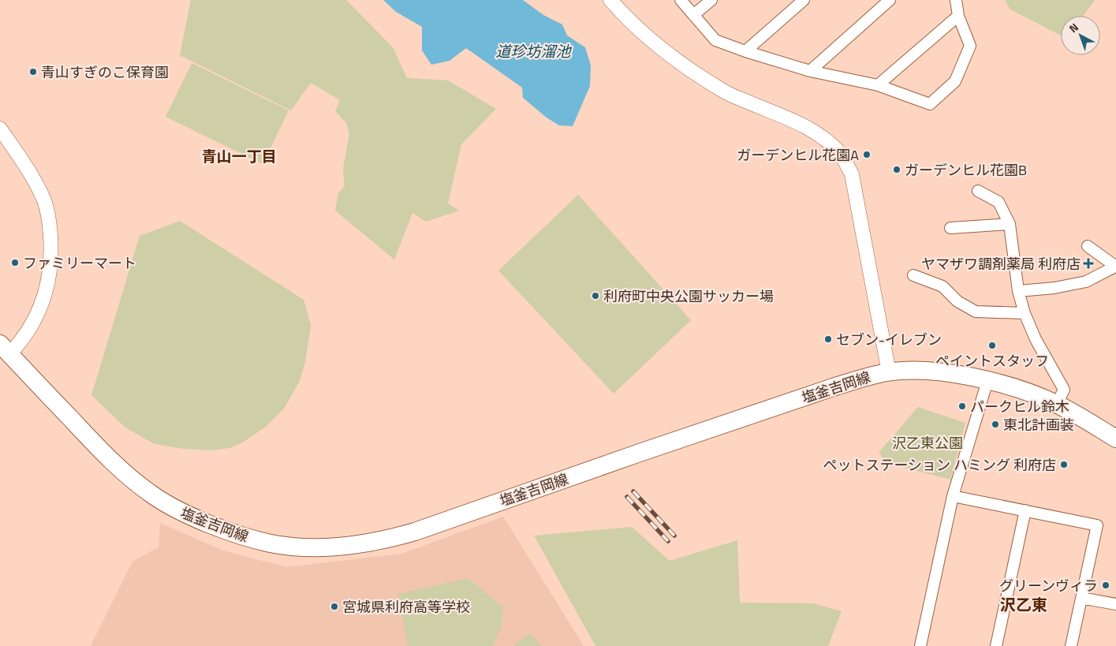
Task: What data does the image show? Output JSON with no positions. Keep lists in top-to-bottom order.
{
  "streets": {
    "main road": ["塩釜吉岡線"]
  },
  "districts": ["青山一丁目", "沢乙東"],
  "water": ["道珍坊溜池"],
  "parks": ["沢乙東公園"],
  "places": {
    "other": [
      "青山すぎのこ保育園",
      "ガーデンヒル花園A",
      "ガーデンヒル花園B",
      "ファミリーマート",
      "利府町中央公園サッカー場",
      "セブン-イレブン",
      "ペイントスタッフ",
      "パークヒル鈴木",
      "東北計画装",
      "ペットステーション ハミング 利府店",
      "グリーンヴィラ",
      "宮城県利府高等学校"
    ],
    "health": ["ヤマザワ調剤薬局 利府店"]
  },
  "north": "top left"
}
